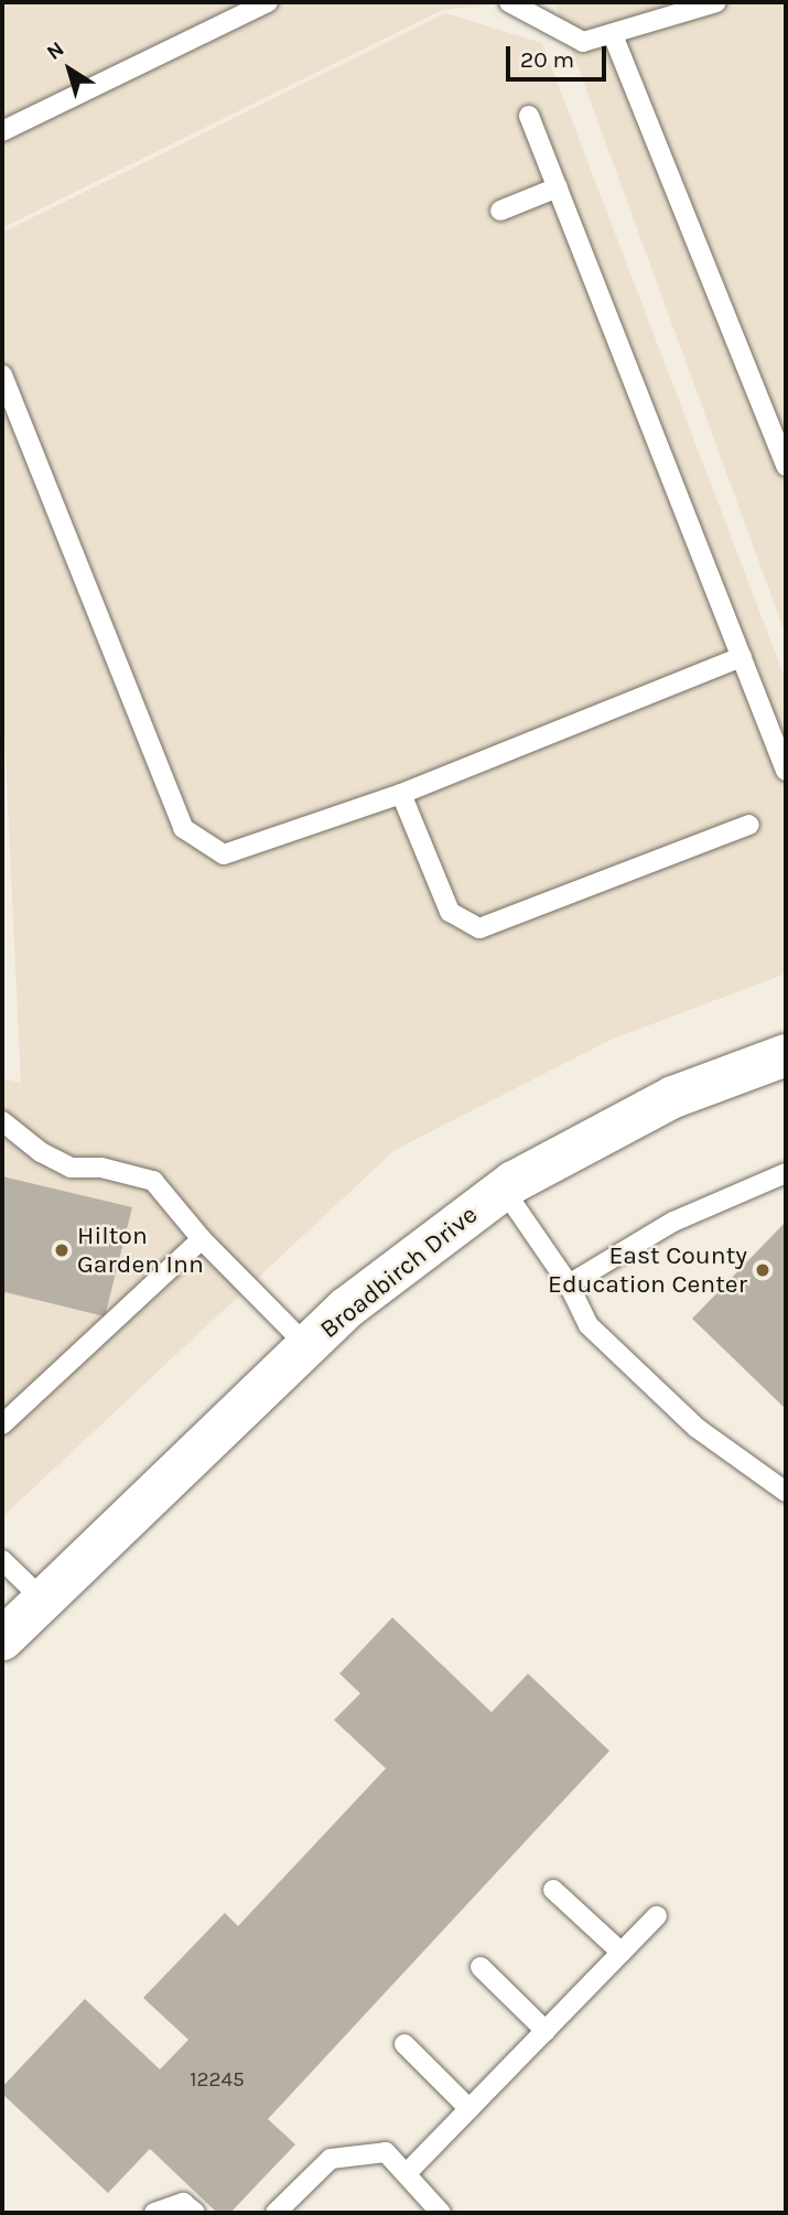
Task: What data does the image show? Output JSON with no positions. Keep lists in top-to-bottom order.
{
  "streets": {
    "street": ["Broadbirch Drive"]
  },
  "places": ["Hilton Garden Inn", "East County Education Center"],
  "house_numbers": ["12245"],
  "scale_bar": "20 m",
  "north": "top left"
}
